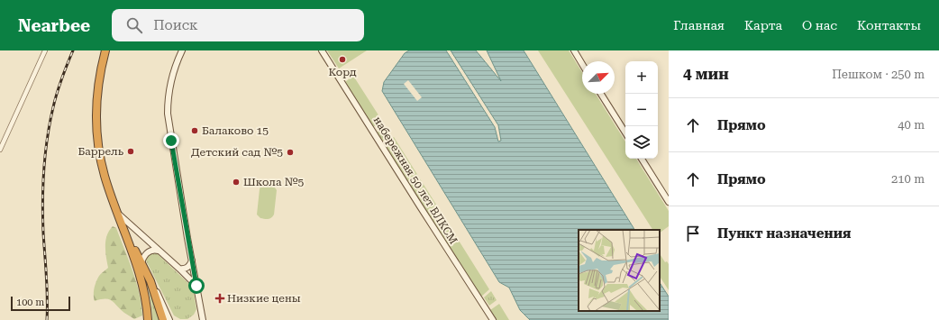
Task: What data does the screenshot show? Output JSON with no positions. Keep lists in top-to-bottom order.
{
  "streets": {
    "street": ["набережная 50 лет ВЛКСМ"]
  },
  "places": {
    "other": [
      "Корд",
      "Балаково 15",
      "Баррель",
      "Детский сад №5",
      "Школа №5"
    ],
    "health": ["Низкие цены"]
  },
  "scale_bar": "100 m",
  "north": "top right",
  "page": {
    "header": "Nearbee",
    "search": "Поиск",
    "nav": [
      "Главная",
      "Карта",
      "О нас",
      "Контакты"
    ],
    "heading": ["4 мин", "Пешком · 250 m"],
    "map_buttons": ["+", "−"],
    "list": [
      ["Прямо", "40 m"],
      ["Прямо", "210 m"],
      "Пункт назначения"
    ],
    "scale": "100 m"
  }
}
